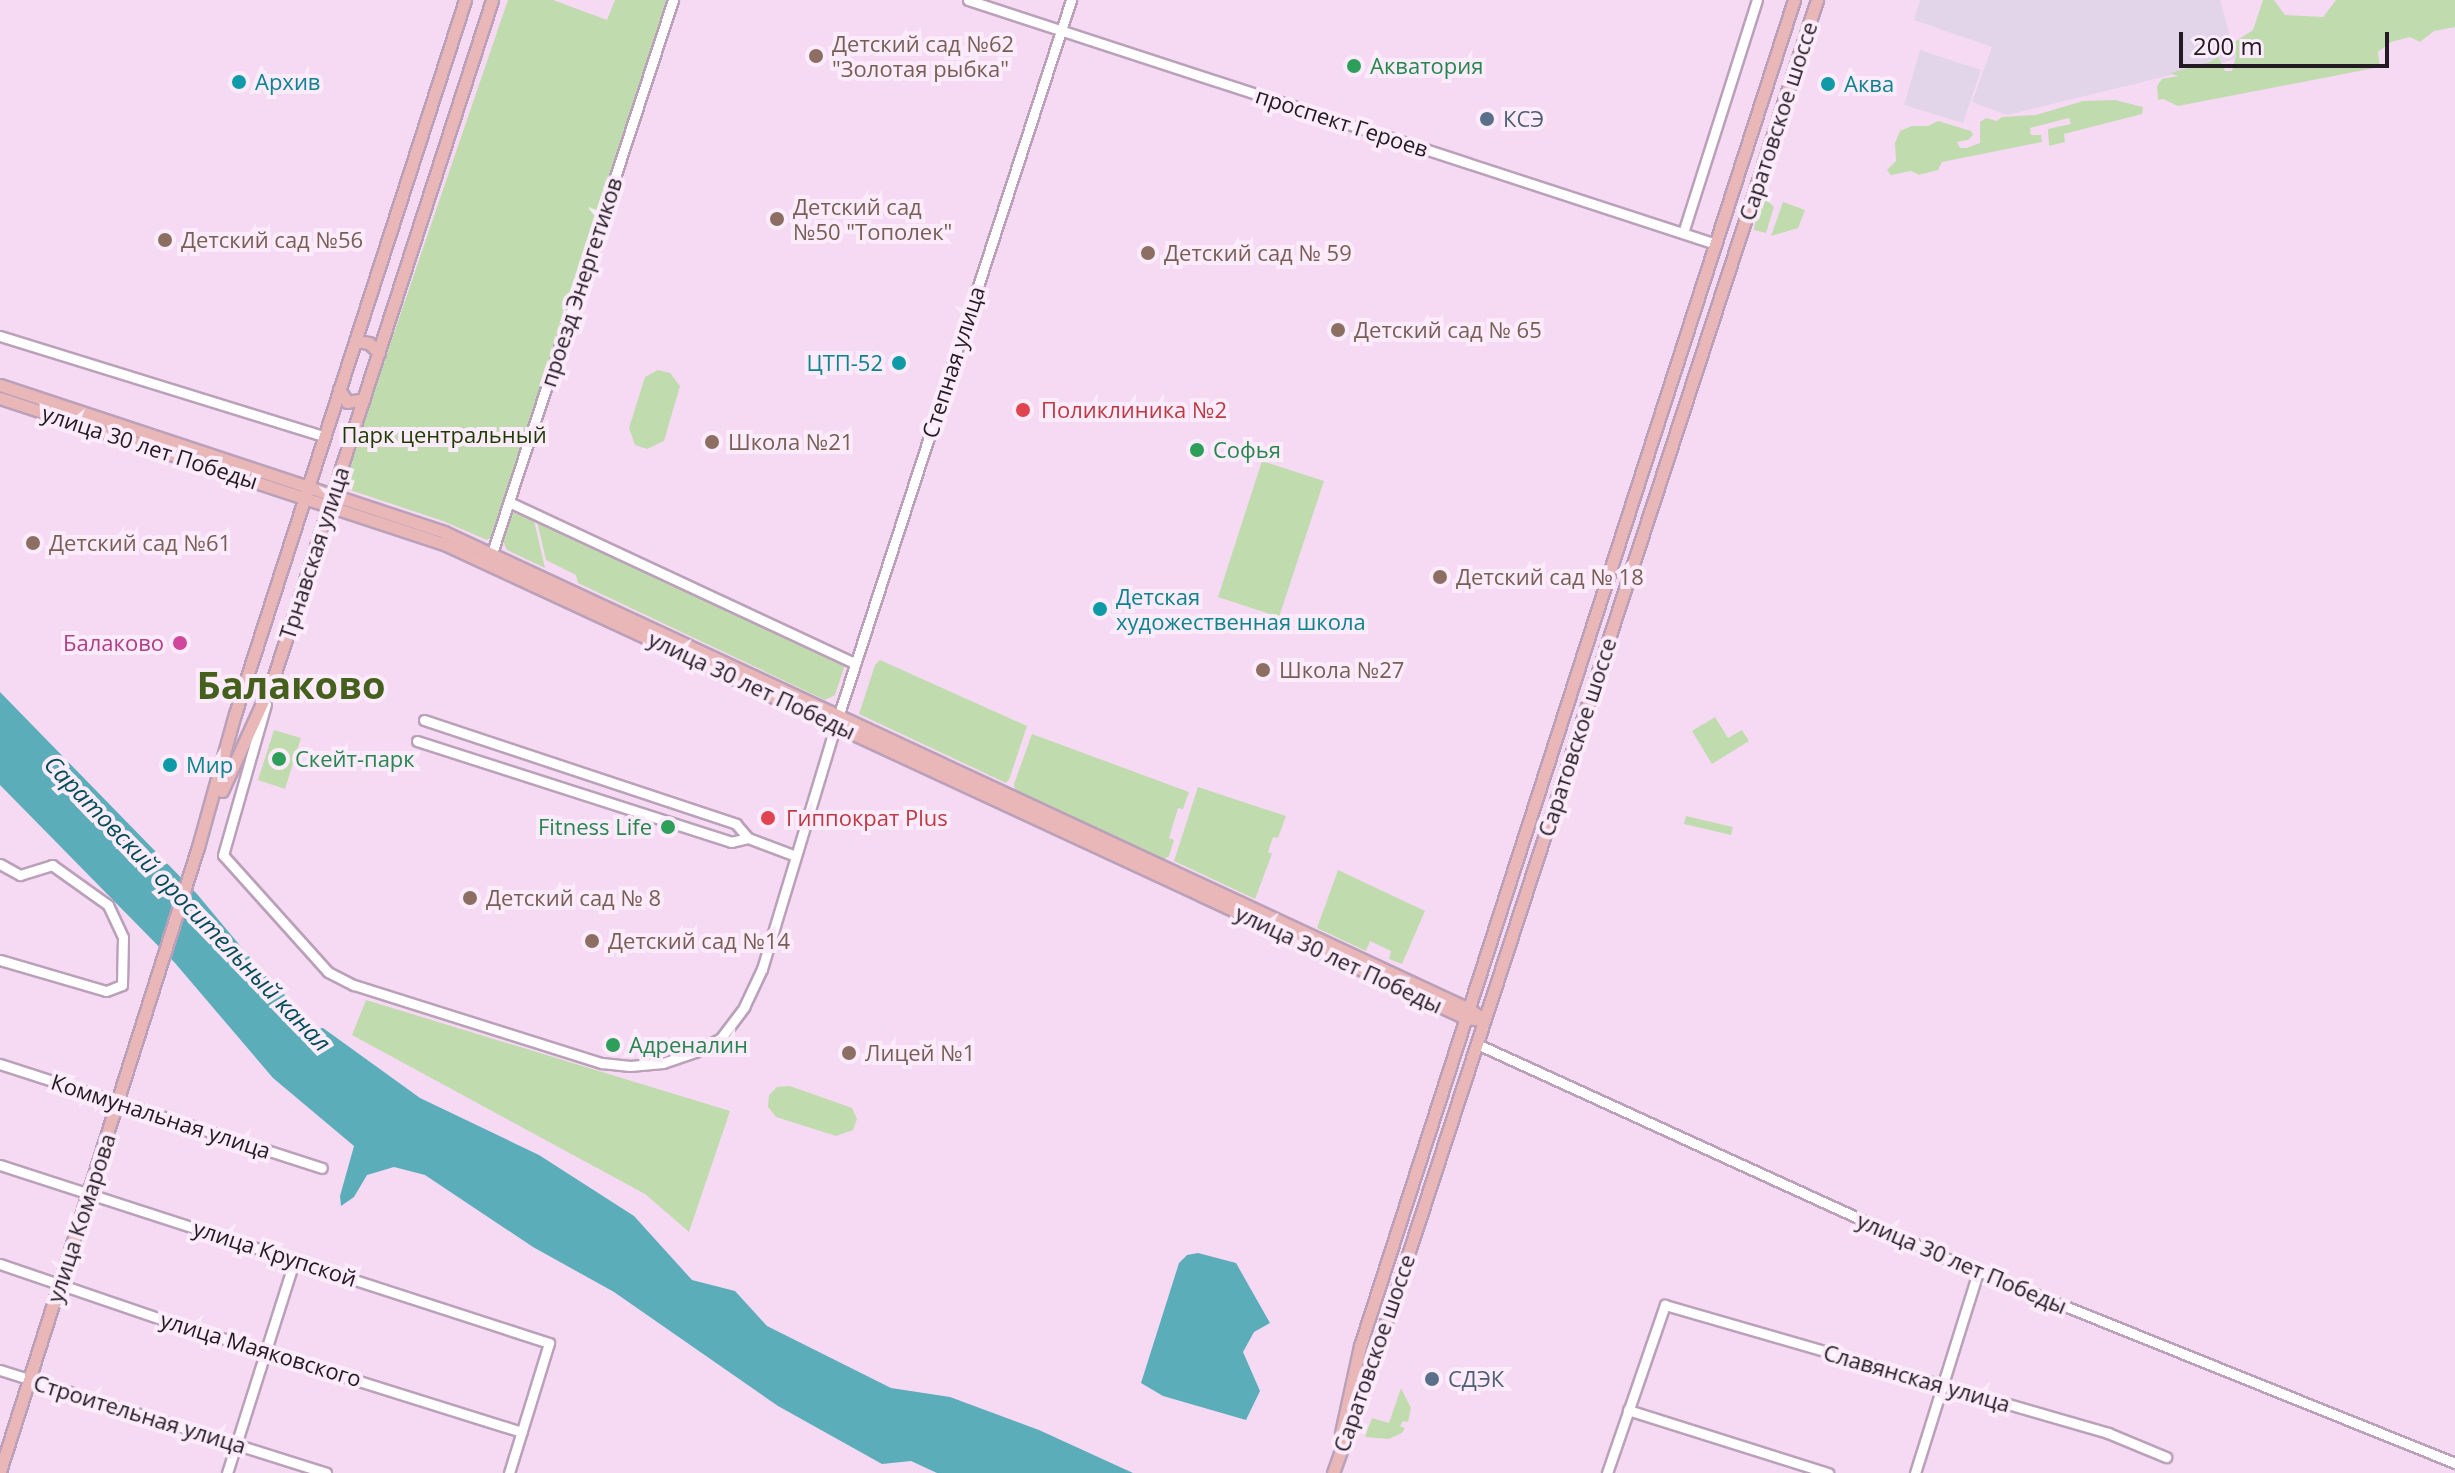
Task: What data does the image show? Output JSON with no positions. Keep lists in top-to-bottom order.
{
  "streets": {
    "main road": [
      "Саратовское шоссе",
      "улица 30 лет Победы",
      "Трнавская улица",
      "улица Комарова"
    ],
    "street": [
      "проспект Героев",
      "проезд Энергетиков",
      "Степная улица",
      "Коммунальная улица",
      "улица Крупской",
      "улица Маяковского",
      "Славянская улица",
      "Строительная улица"
    ]
  },
  "crossings": [
    ["Саратовское шоссе", "проспект Героев"],
    ["Саратовское шоссе", "улица 30 лет Победы"],
    ["проспект Героев", "Степная улица"],
    ["проезд Энергетиков", "улица 30 лет Победы"],
    ["Степная улица", "улица 30 лет Победы"],
    ["улица 30 лет Победы", "Трнавская улица"],
    ["Трнавская улица", "улица Комарова"],
    ["Коммунальная улица", "улица Комарова"],
    ["улица Комарова", "улица Крупской"],
    ["улица Комарова", "улица Маяковского"],
    ["улица Комарова", "Строительная улица"],
    ["улица Крупской", "улица Маяковского"]
  ],
  "districts": ["Балаково"],
  "water": ["Саратовский оросительный канал"],
  "parks": ["Парк центральный"],
  "places": [
    "Детский сад №62 \"Золотая рыбка\"",
    "Акватория",
    "Архив",
    "Аква",
    "КСЭ",
    "Детский сад №50 \"Тополек\"",
    "Детский сад №56",
    "Детский сад № 59",
    "Детский сад № 65",
    "ЦТП-52",
    "Поликлиника №2",
    "Школа №21",
    "Софья",
    "Детский сад №61",
    "Детский сад № 18",
    "Детская художественная школа",
    "Балаково",
    "Школа №27",
    "Скейт-парк",
    "Мир",
    "Гиппократ Plus",
    "Fitness Life",
    "Детский сад № 8",
    "Детский сад №14",
    "Адреналин",
    "Лицей №1",
    "СДЭК"
  ],
  "scale_bar": "200 m"
}
